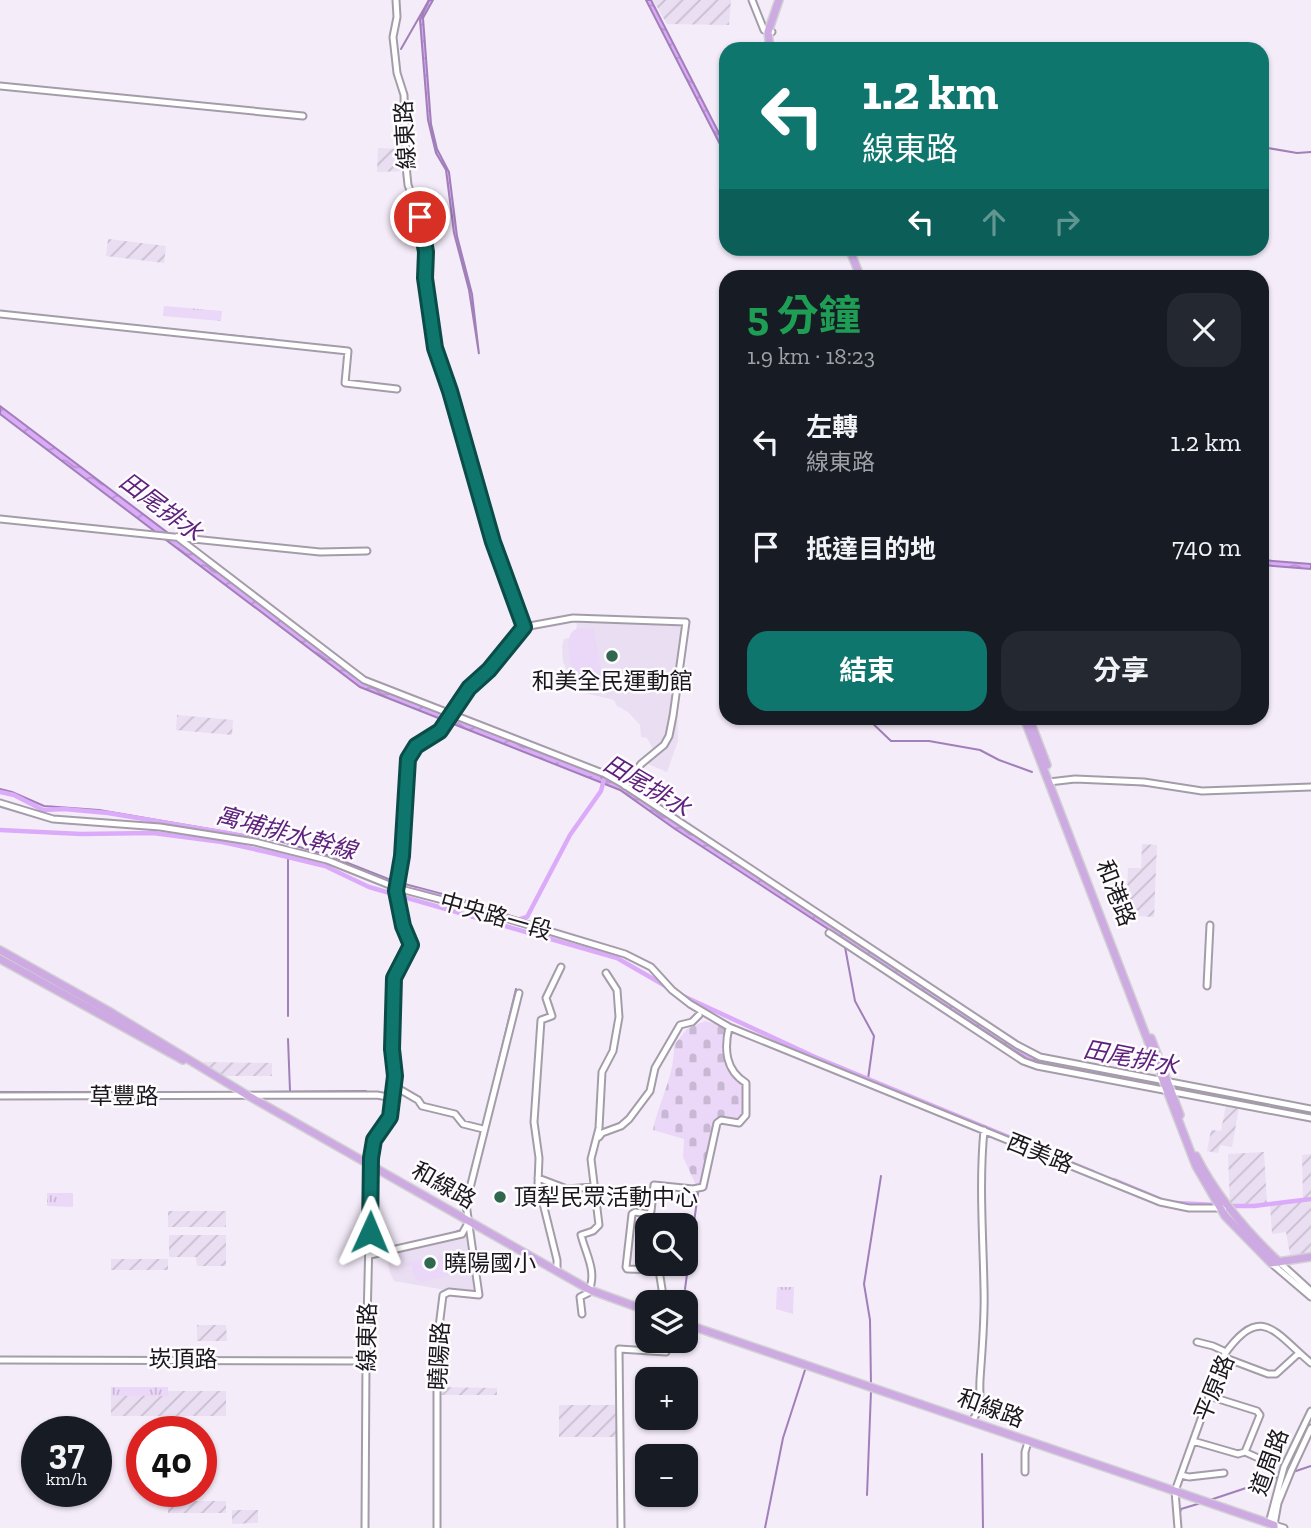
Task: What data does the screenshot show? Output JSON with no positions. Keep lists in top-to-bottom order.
{
  "streets": {
    "main road": ["和港路", "和線路"],
    "street": [
      "線東路",
      "中央路一段",
      "草豐路",
      "西美路",
      "曉陽路",
      "崁頂路",
      "平原路",
      "道周路"
    ]
  },
  "crossings": [
    ["線東路", "中央路一段"],
    ["線東路", "草豐路"],
    ["線東路", "和線路"],
    ["線東路", "崁頂路"],
    ["和港路", "西美路"],
    ["中央路一段", "西美路"],
    ["草豐路", "和線路"],
    ["和線路", "曉陽路"],
    ["和線路", "平原路"],
    ["和線路", "道周路"]
  ],
  "water": ["田尾排水", "寓埔排水幹線"],
  "places": ["和美全民運動館", "頂犁民眾活動中心", "曉陽國小"],
  "page": {
    "turn": ["1.2 km", "線東路"],
    "heading": ["5 分鐘", "1.9 km · 18:23"],
    "list": [
      {
        "name": "左轉",
        "note": "線東路",
        "value": "1.2 km"
      },
      {
        "name": "抵達目的地",
        "value": "740 m"
      }
    ],
    "buttons": ["結束", "分享"],
    "map_buttons": ["+", "−"],
    "speed": "37 km/h",
    "limit": "40"
  }
}
